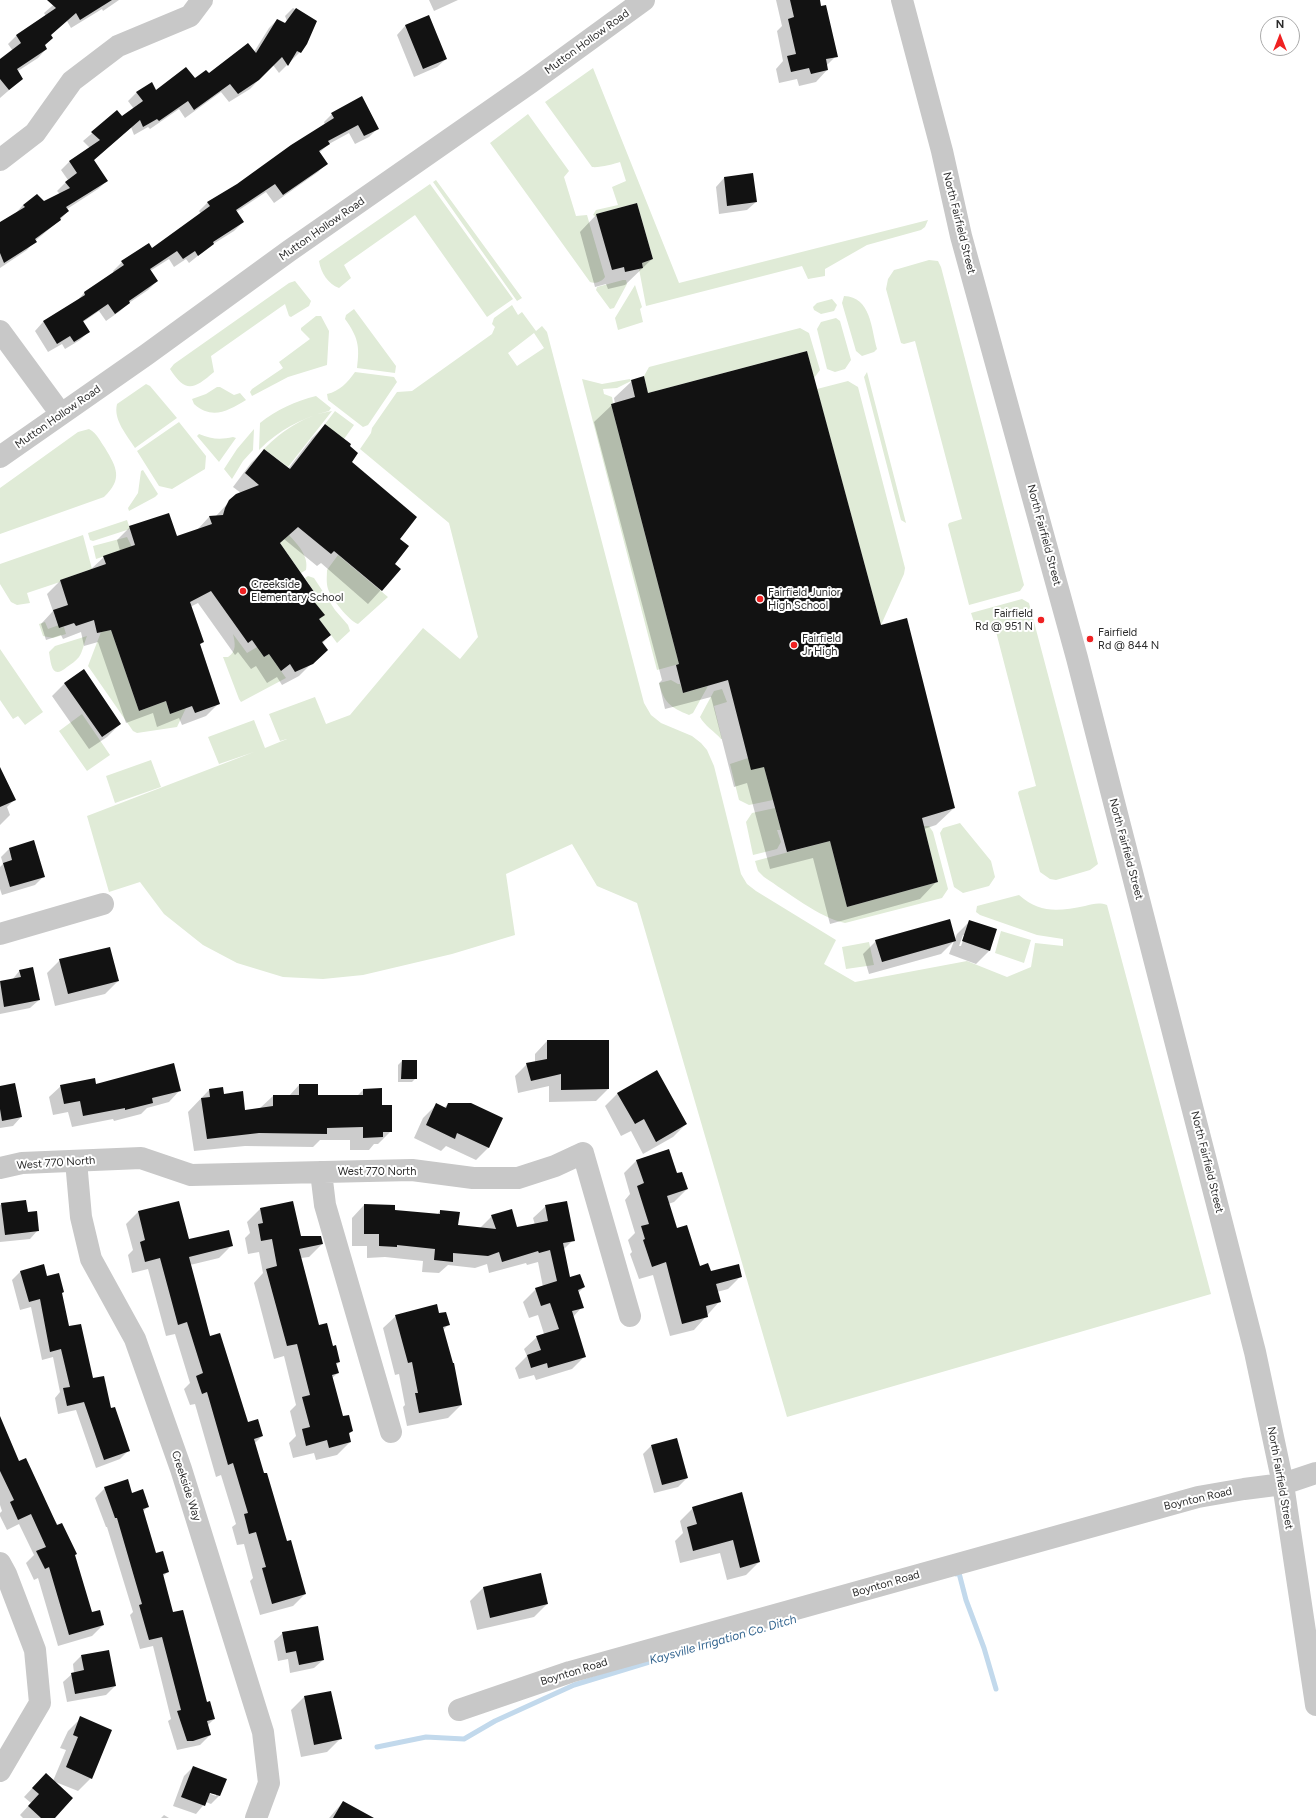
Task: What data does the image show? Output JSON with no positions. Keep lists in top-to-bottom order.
{
  "streets": {
    "street": [
      "Mutton Hollow Road",
      "North Fairfield Street",
      "West 770 North",
      "Creekside Way",
      "Boynton Road"
    ]
  },
  "crossings": [
    ["North Fairfield Street", "Boynton Road"],
    ["West 770 North", "Creekside Way"]
  ],
  "water": ["Kaysville Irrigation Co. Ditch"],
  "places": [
    "Creekside Elementary School",
    "Fairfield Junior High School",
    "Fairfield Rd @ 951 N",
    "Fairfield Rd @ 844 N",
    "Fairfield Jr High"
  ],
  "north": "top"
}
